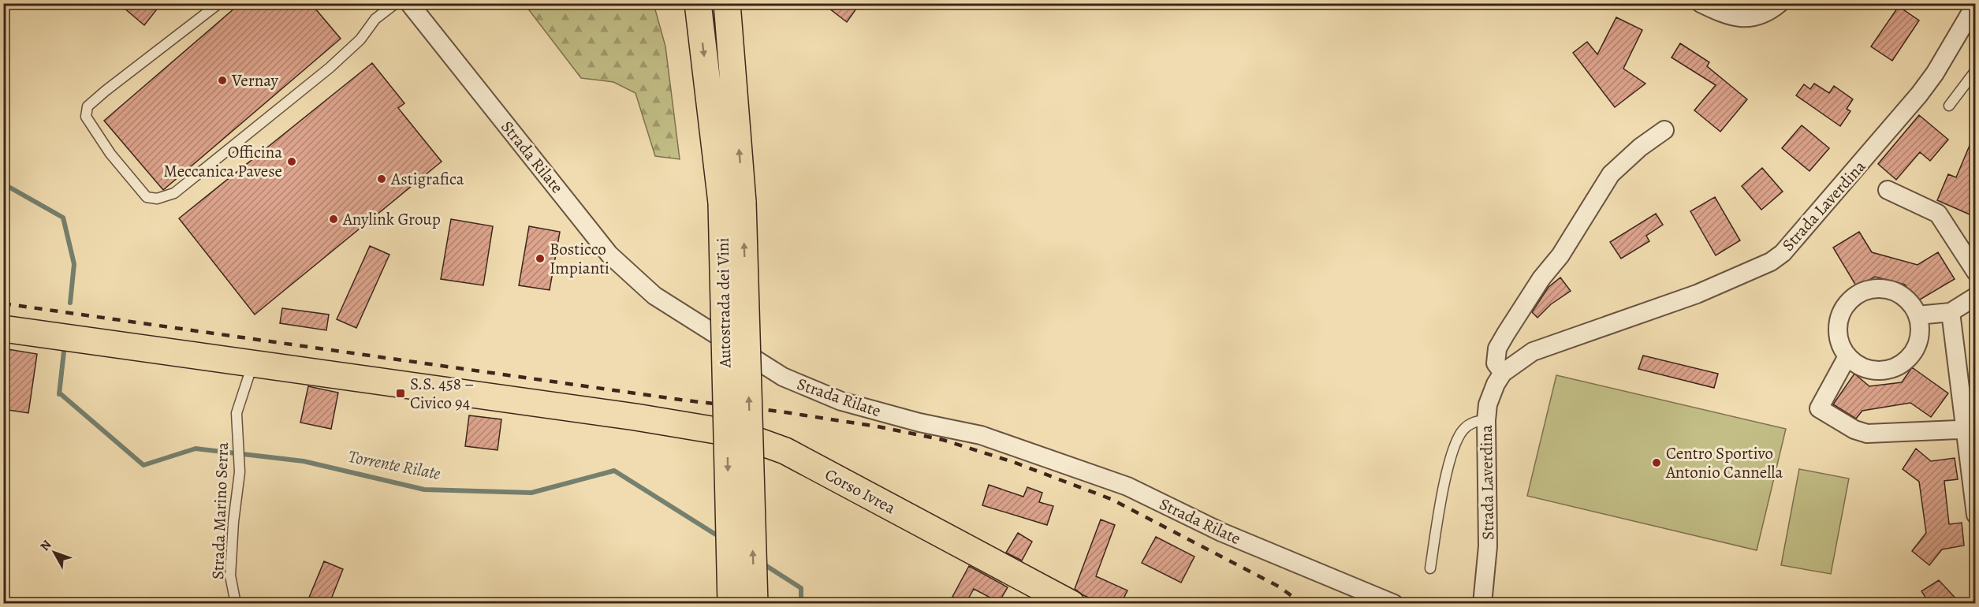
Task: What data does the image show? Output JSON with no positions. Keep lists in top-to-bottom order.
{
  "streets": {
    "main road": ["Autostrada dei Vini", "Corso Ivrea"],
    "street": ["Strada Rilate", "Strada Laverdina"],
    "lane": ["Strada Marino Serra"]
  },
  "crossings": [
    ["Corso Ivrea", "Strada Marino Serra"]
  ],
  "water": ["Torrente Rilate"],
  "places": {
    "other": [
      "Vernay",
      "Officina Meccanica Pavese",
      "Astigrafica",
      "Anylink Group",
      "Bosticco Impianti",
      "Centro Sportivo Antonio Cannella"
    ],
    "transit": ["S.S. 458 – Civico 94"]
  },
  "north": "top left"
}
